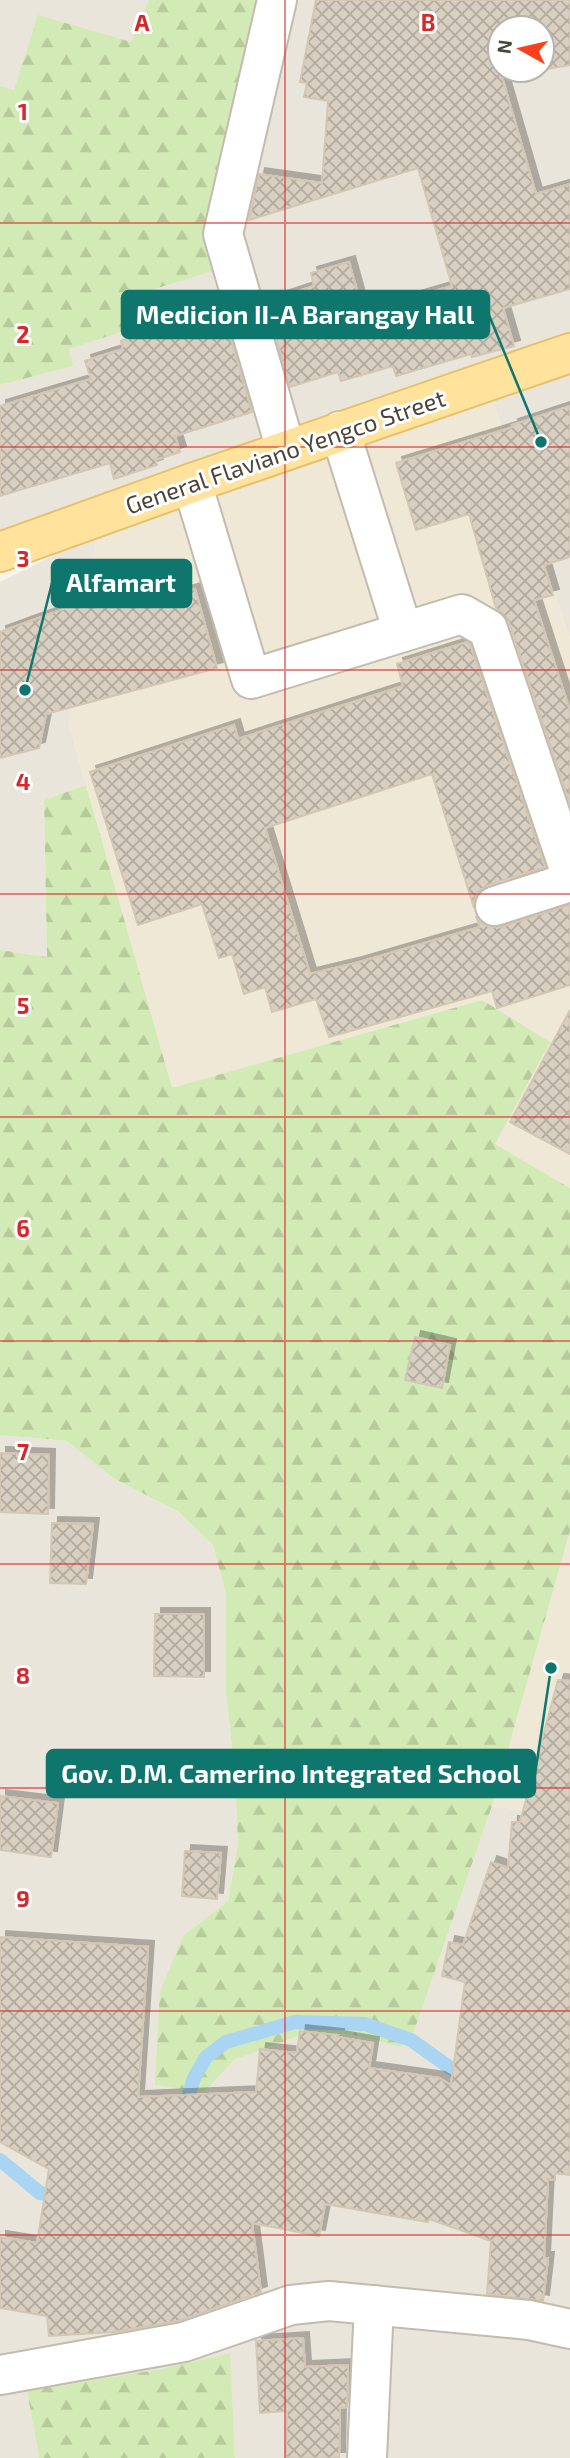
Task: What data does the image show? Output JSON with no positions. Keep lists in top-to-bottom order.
{
  "streets": {
    "main road": ["General Flaviano Yengco Street"]
  },
  "places": ["Medicion II-A Barangay Hall", "Alfamart", "Gov. D.M. Camerino Integrated School"],
  "north": "left",
  "grid": {
    "columns": ["A", "B"],
    "rows": [
      "1",
      "2",
      "3",
      "4",
      "5",
      "6",
      "7",
      "8",
      "9"
    ]
  }
}
